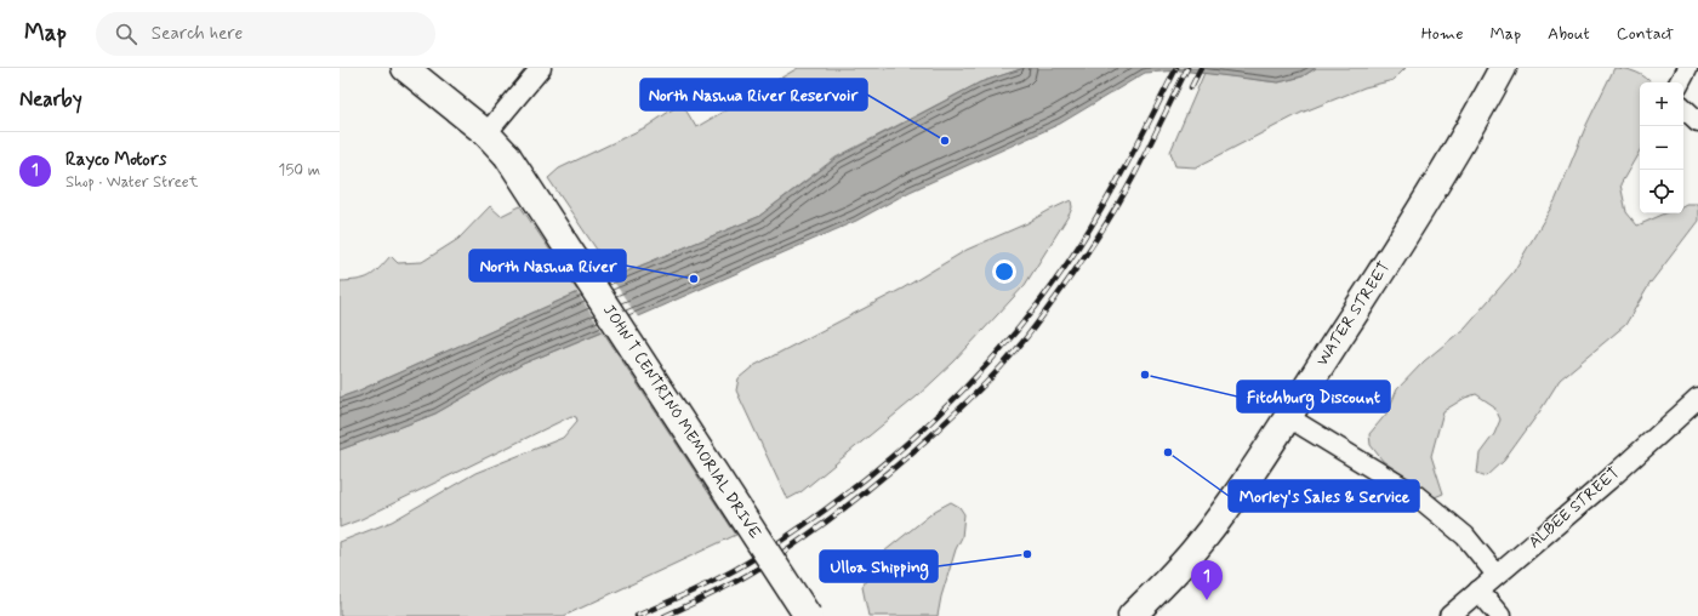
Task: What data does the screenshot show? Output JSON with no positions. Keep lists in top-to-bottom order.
{
  "streets": {
    "main road": ["WATER STREET", "JOHN T CENTRINO MEMORIAL DRIVE"],
    "street": ["ALBEE STREET"]
  },
  "places": [
    "North Nashua River Reservoir",
    "North Nashua River",
    "Fitchburg Discount",
    "Morley's Sales & Service",
    "Ulloa Shipping"
  ],
  "page": {
    "header": "Map",
    "search": "Search here",
    "nav": [
      "Home",
      "Map",
      "About",
      "Contact"
    ],
    "heading": "Nearby",
    "map_buttons": ["+", "−"],
    "list": [
      {
        "mark": "1",
        "name": "Rayco Motors",
        "note": "Shop · Water Street",
        "value": "150 m"
      }
    ],
    "pins": "1"
  }
}
